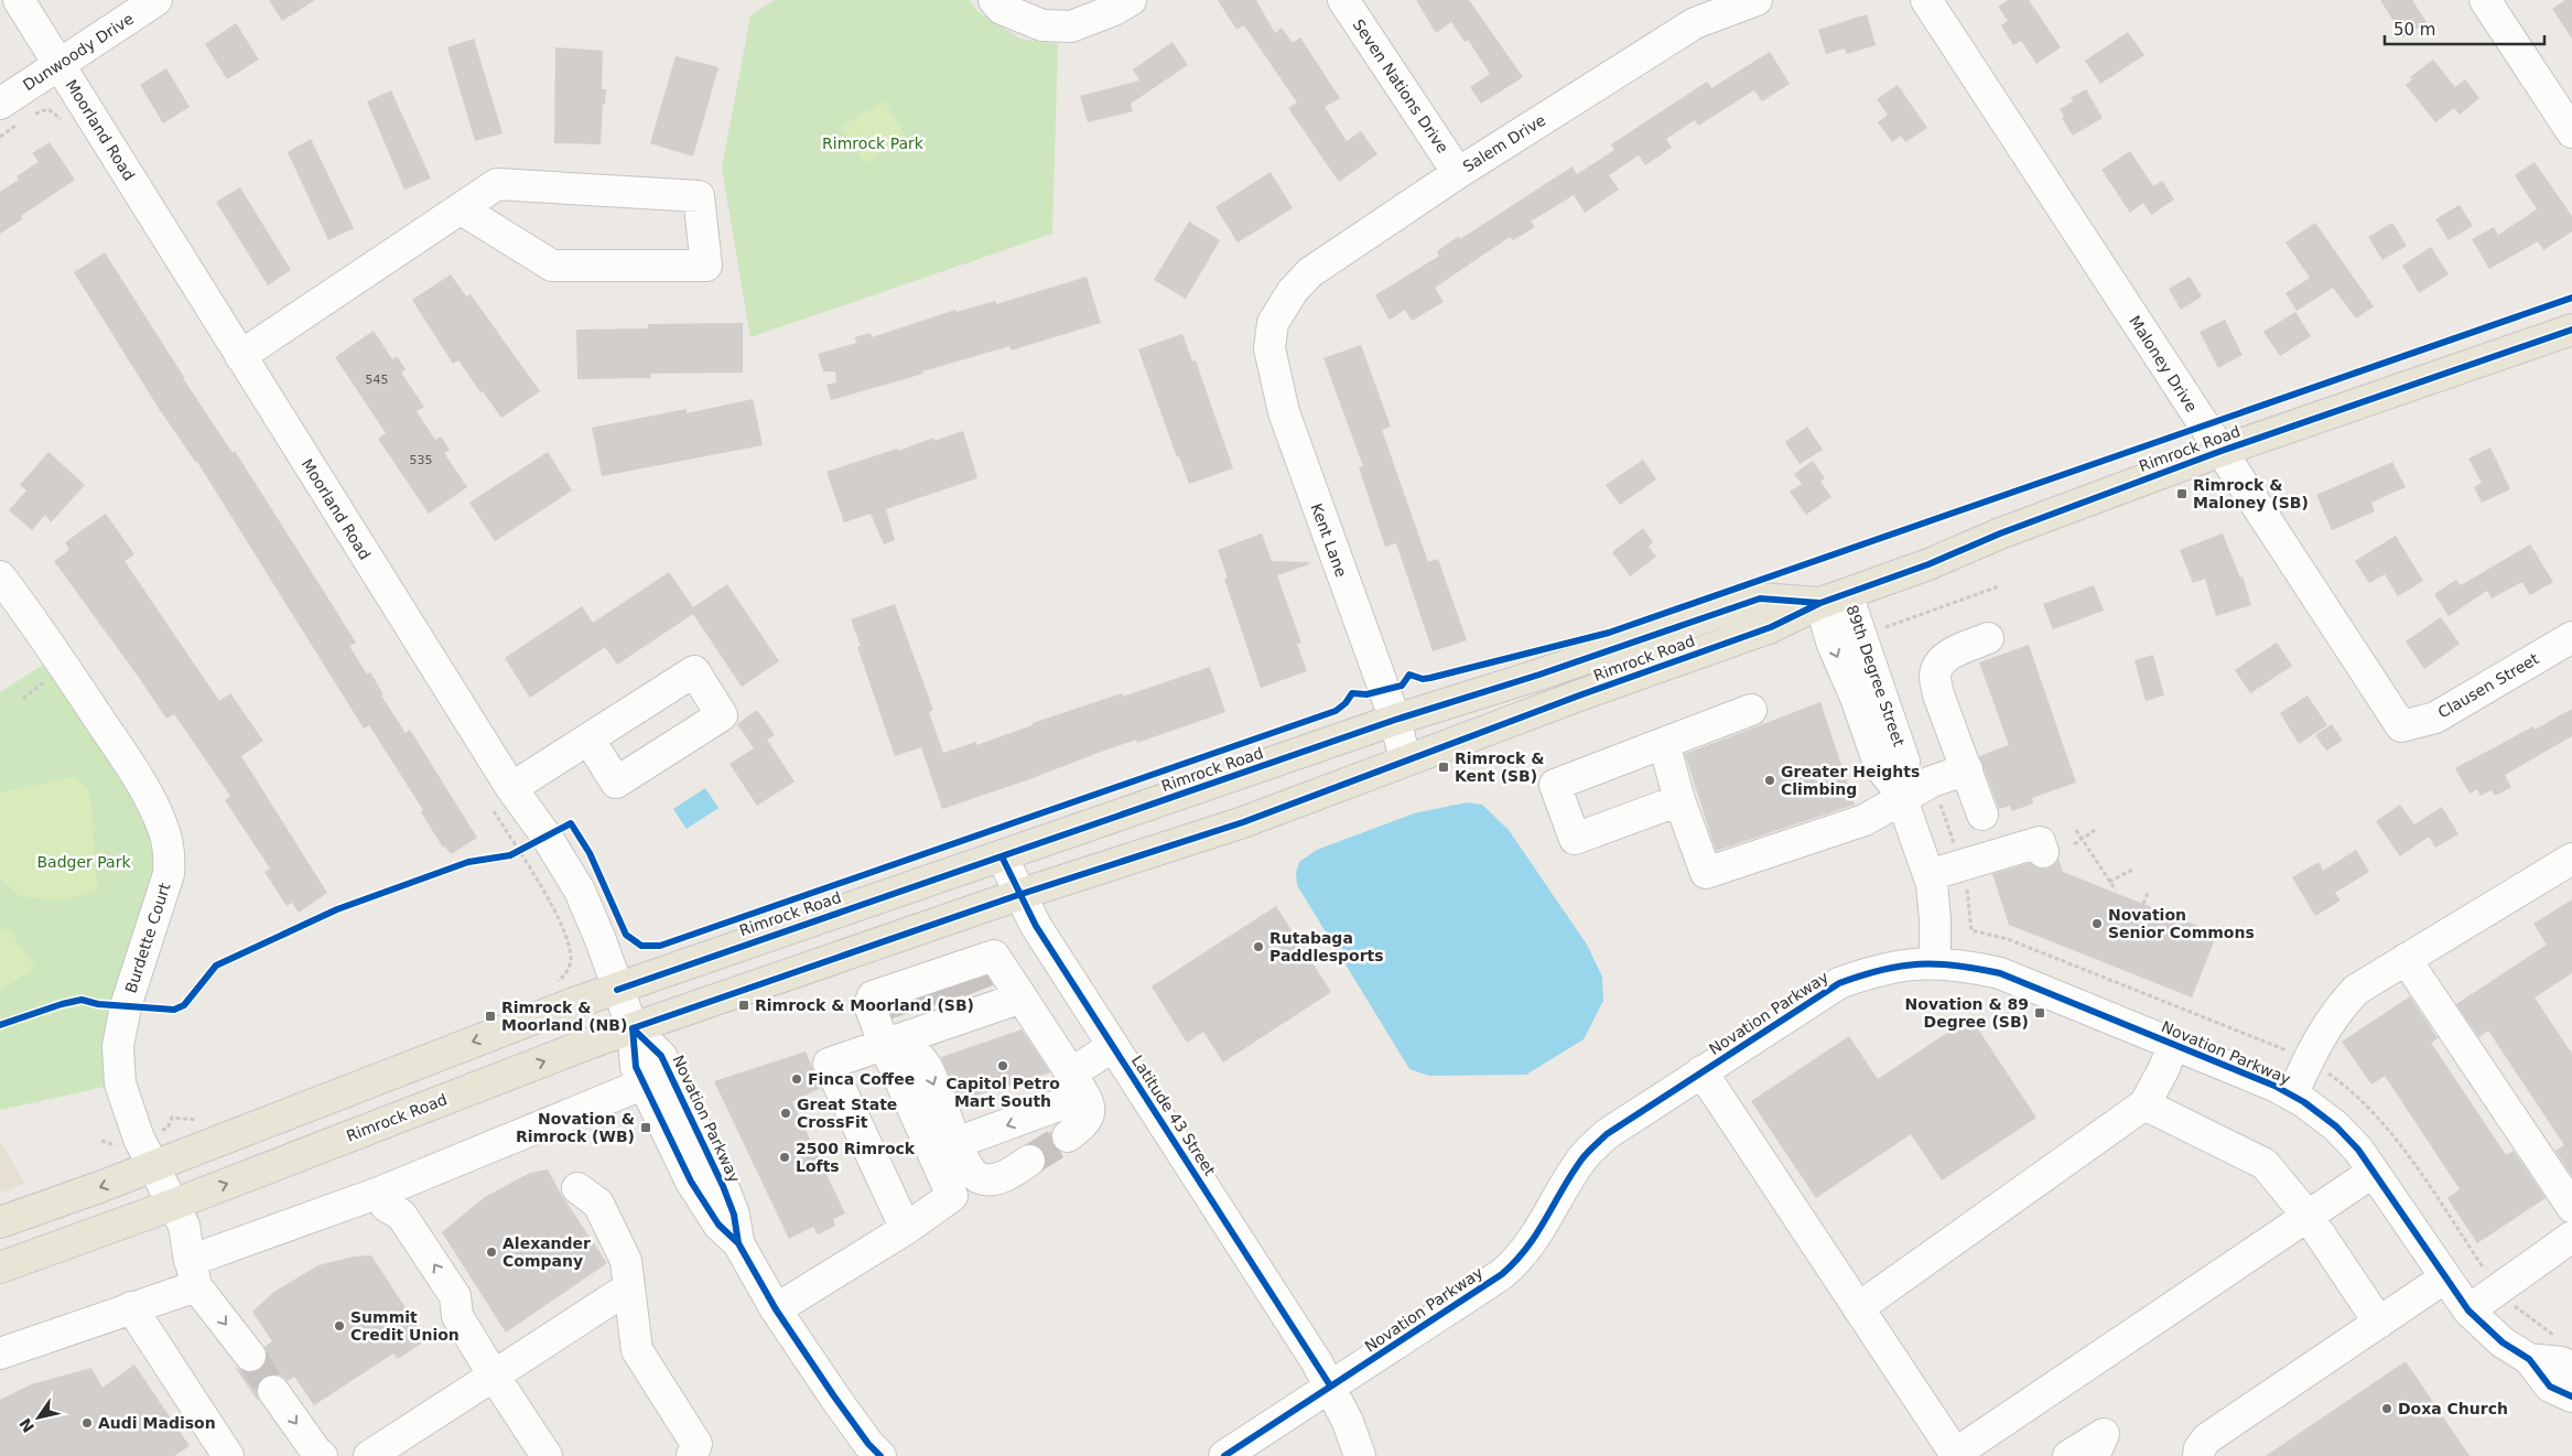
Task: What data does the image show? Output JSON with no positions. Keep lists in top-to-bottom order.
{
  "streets": {
    "main road": ["Rimrock Road"],
    "street": [
      "Dunwoody Drive",
      "Seven Nations Drive",
      "Moorland Road",
      "Salem Drive",
      "Maloney Drive",
      "Kent Lane",
      "89th Degree Street",
      "Clausen Street",
      "Burdette Court",
      "Novation Parkway",
      "Latitude 43 Street"
    ]
  },
  "crossings": [
    ["Dunwoody Drive", "Moorland Road"],
    ["Seven Nations Drive", "Salem Drive"],
    ["Moorland Road", "Rimrock Road"],
    ["Moorland Road", "Novation Parkway"],
    ["Salem Drive", "Kent Lane"],
    ["Maloney Drive", "Rimrock Road"],
    ["Maloney Drive", "Clausen Street"],
    ["Rimrock Road", "Kent Lane"],
    ["Rimrock Road", "89th Degree Street"],
    ["Rimrock Road", "Burdette Court"],
    ["Rimrock Road", "Novation Parkway"],
    ["Rimrock Road", "Latitude 43 Street"],
    ["89th Degree Street", "Novation Parkway"],
    ["Novation Parkway", "Latitude 43 Street"]
  ],
  "parks": ["Rimrock Park", "Badger Park"],
  "places": {
    "transit": [
      "Rimrock & Maloney (SB)",
      "Rimrock & Kent (SB)",
      "Rimrock & Moorland (SB)",
      "Novation & 89 Degree (SB)",
      "Rimrock & Moorland (NB)",
      "Novation & Rimrock (WB)"
    ],
    "other": [
      "Greater Heights Climbing",
      "Novation Senior Commons",
      "Rutabaga Paddlesports",
      "Capitol Petro Mart South",
      "Finca Coffee",
      "Great State CrossFit",
      "2500 Rimrock Lofts",
      "Alexander Company",
      "Summit Credit Union",
      "Doxa Church",
      "Audi Madison"
    ]
  },
  "house_numbers": ["545", "535"],
  "scale_bar": "50 m",
  "north": "bottom left"
}
